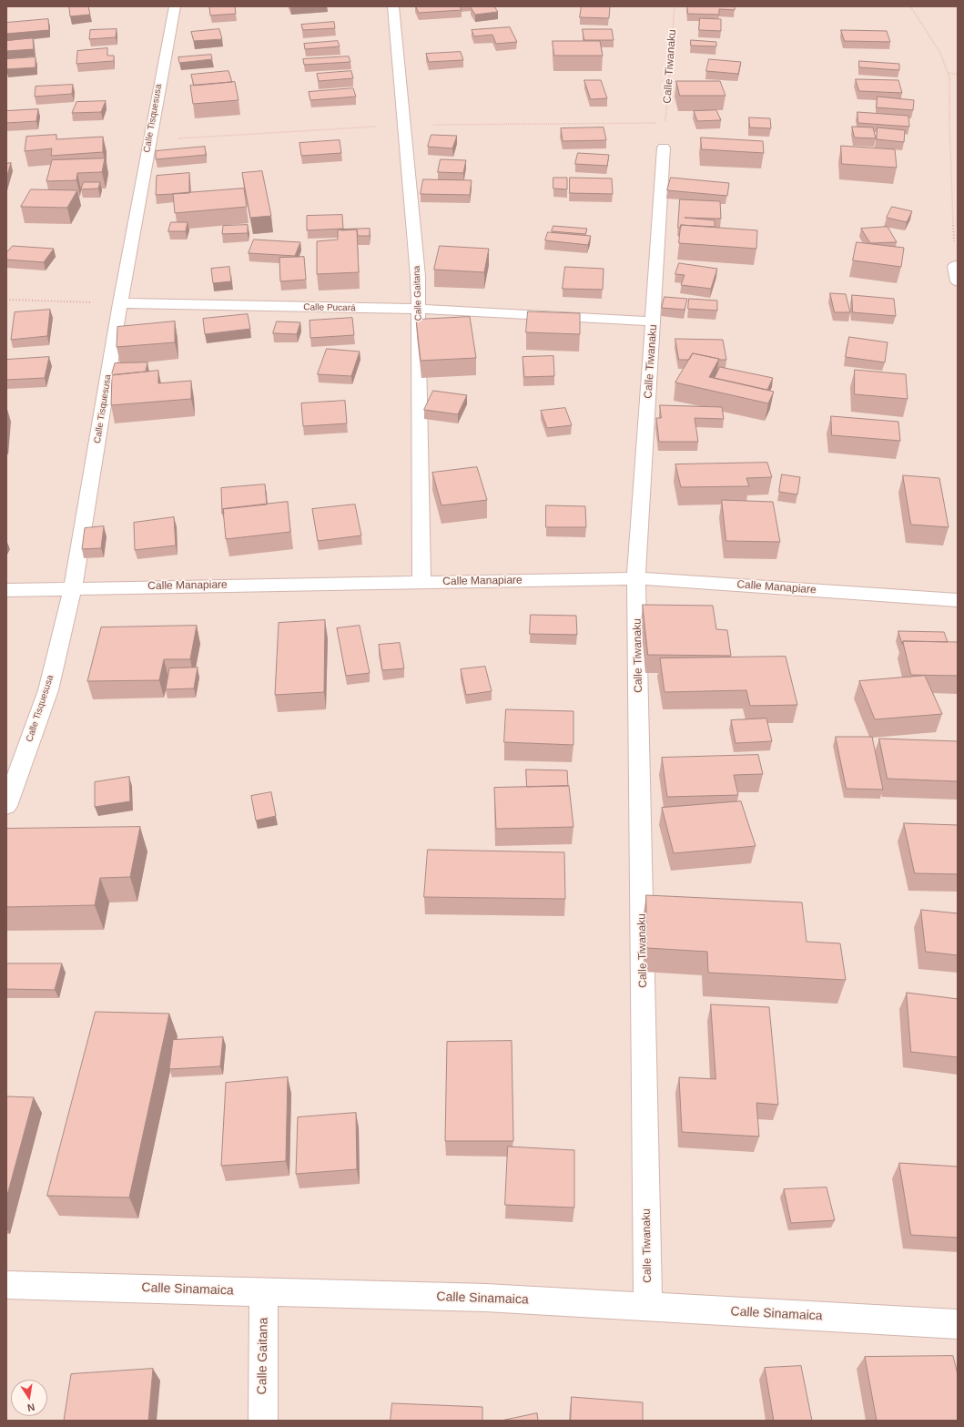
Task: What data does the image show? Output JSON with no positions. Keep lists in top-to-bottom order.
{
  "streets": {
    "street": [
      "Calle Tiwanaku",
      "Calle Tisquesusa",
      "Calle Gaitana",
      "Calle Pucará",
      "Calle Manapiare",
      "Calle Sinamaica"
    ]
  },
  "crossings": [
    ["Calle Tiwanaku", "Calle Pucará"],
    ["Calle Tiwanaku", "Calle Manapiare"],
    ["Calle Tiwanaku", "Calle Sinamaica"],
    ["Calle Tisquesusa", "Calle Pucará"],
    ["Calle Tisquesusa", "Calle Manapiare"],
    ["Calle Gaitana", "Calle Pucará"],
    ["Calle Gaitana", "Calle Manapiare"],
    ["Calle Gaitana", "Calle Sinamaica"]
  ],
  "north": "bottom"
}
